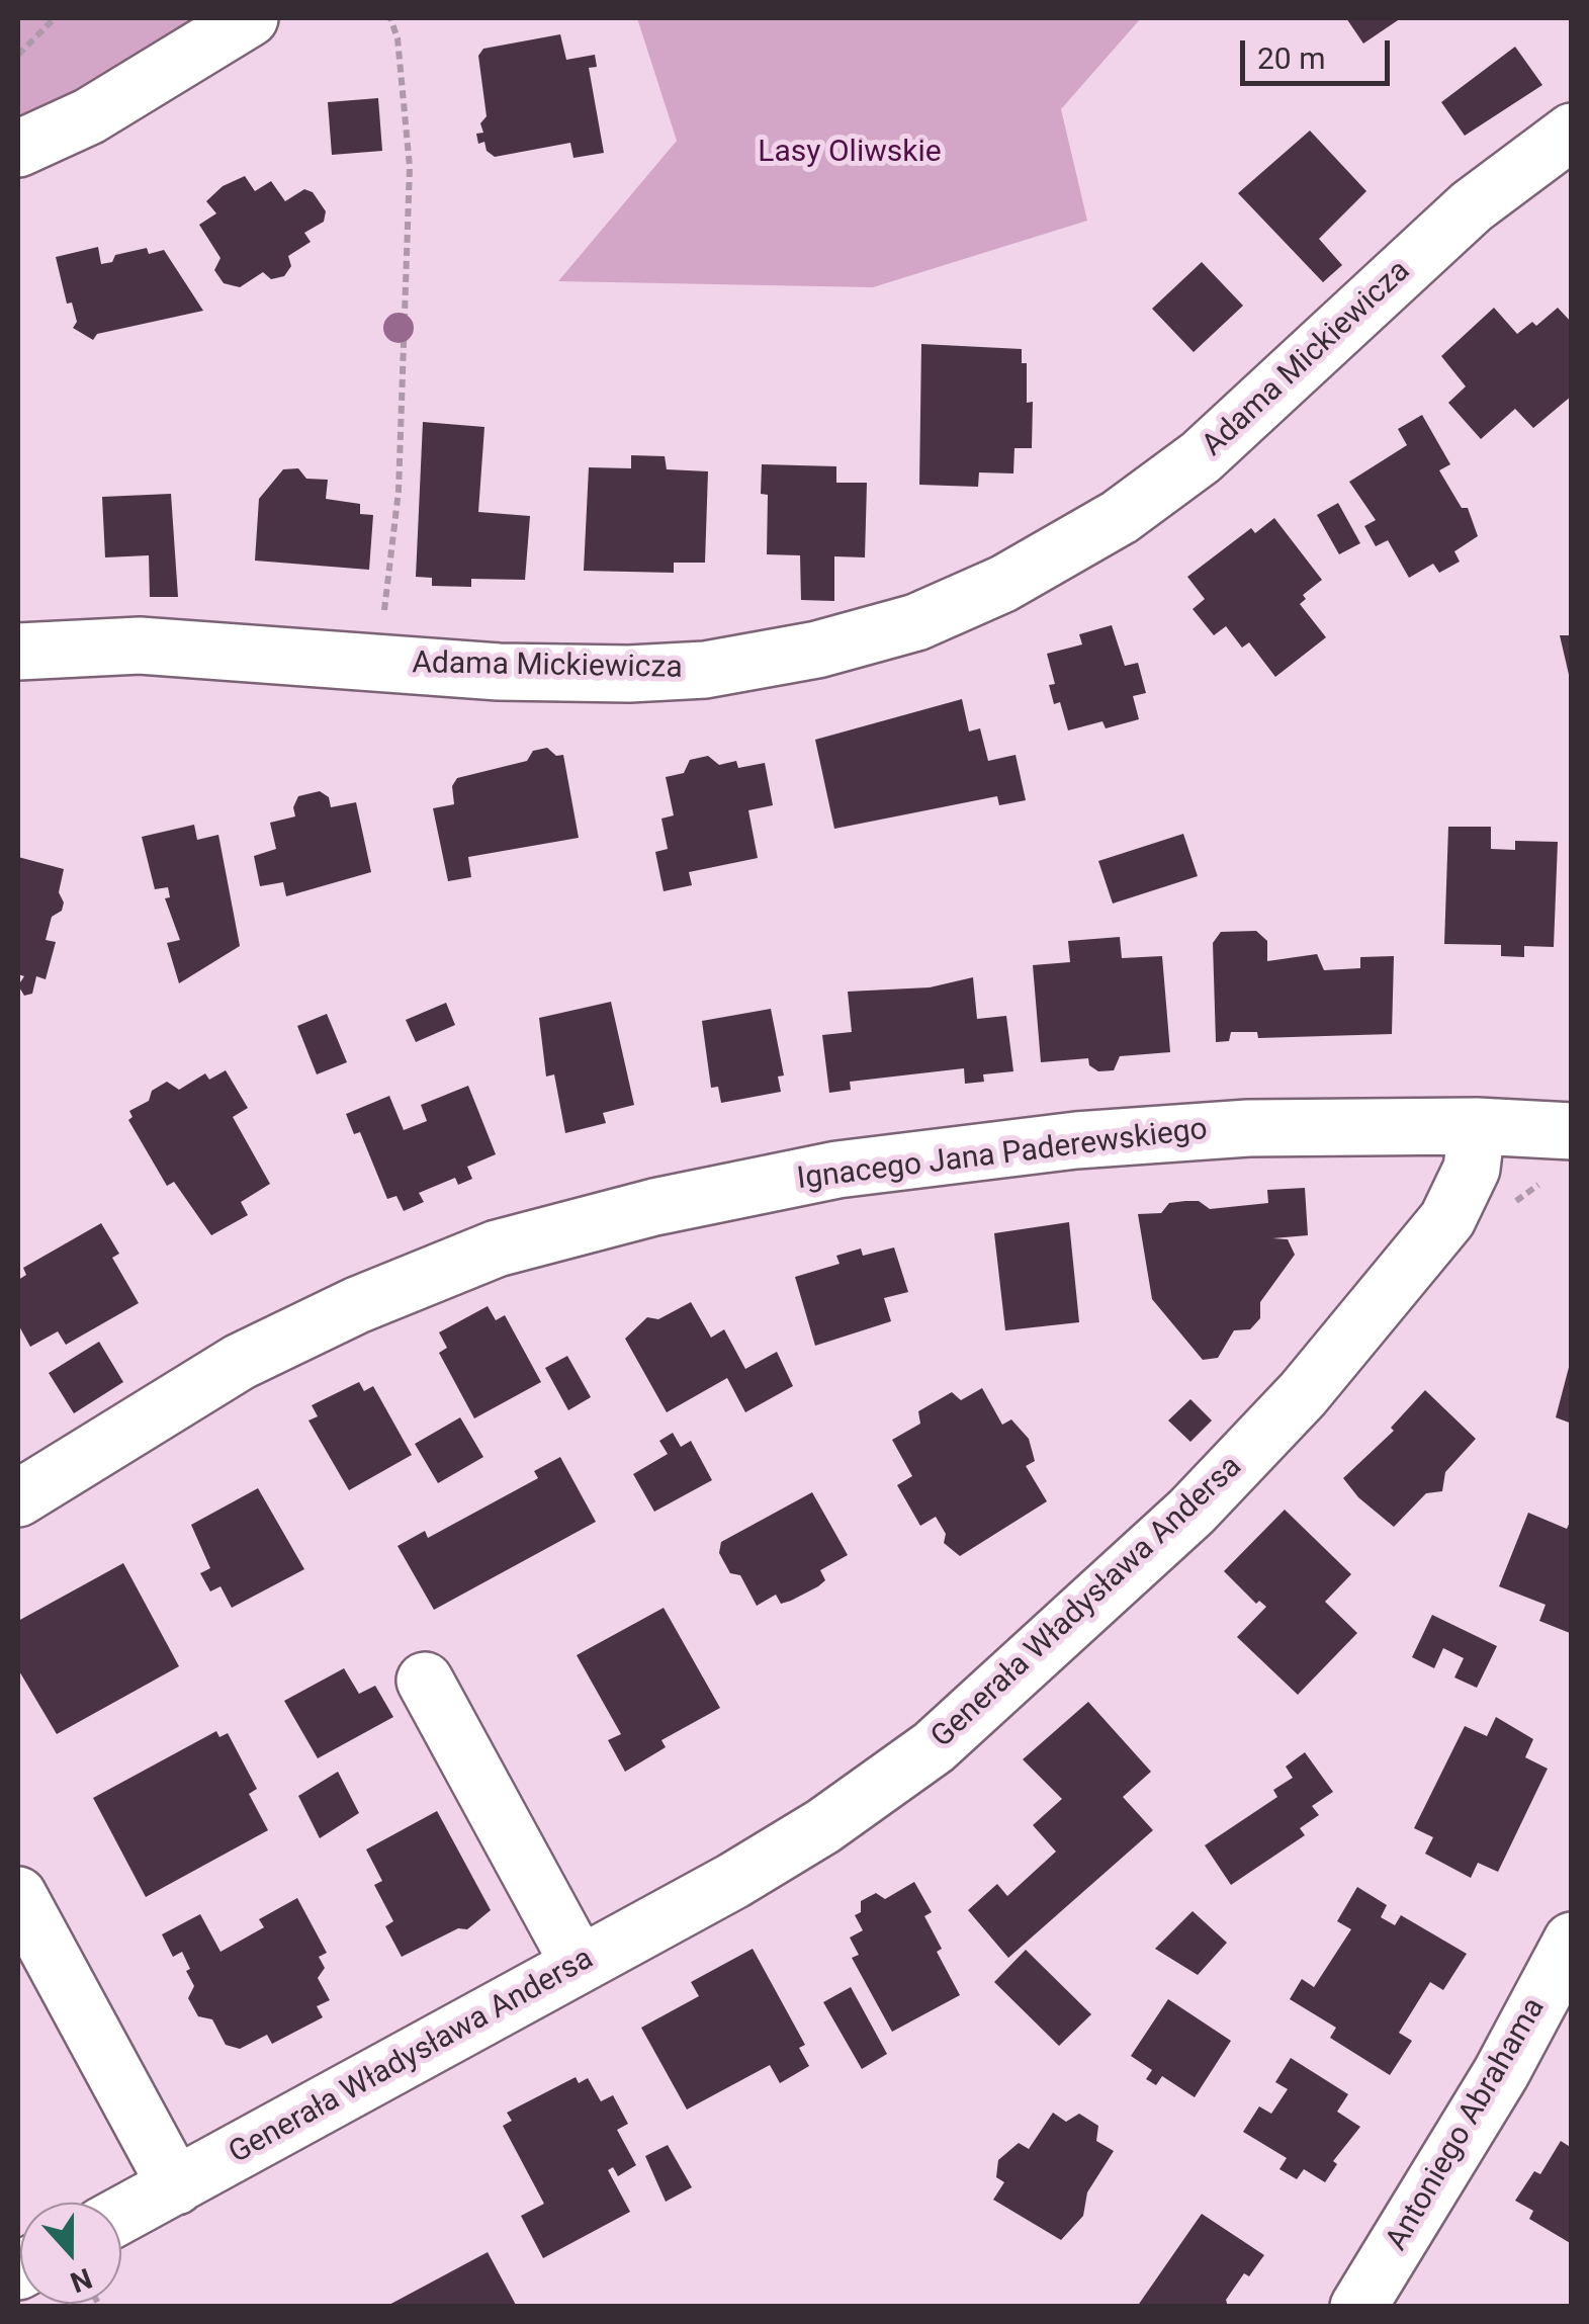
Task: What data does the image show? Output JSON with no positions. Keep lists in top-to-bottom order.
{
  "streets": {
    "street": [
      "Adama Mickiewicza",
      "Ignacego Jana Paderewskiego",
      "Generała Władysława Andersa",
      "Antoniego Abrahama"
    ]
  },
  "crossings": [
    ["Ignacego Jana Paderewskiego", "Generała Władysława Andersa"]
  ],
  "parks": ["Lasy Oliwskie"],
  "scale_bar": "20 m",
  "north": "bottom"
}
